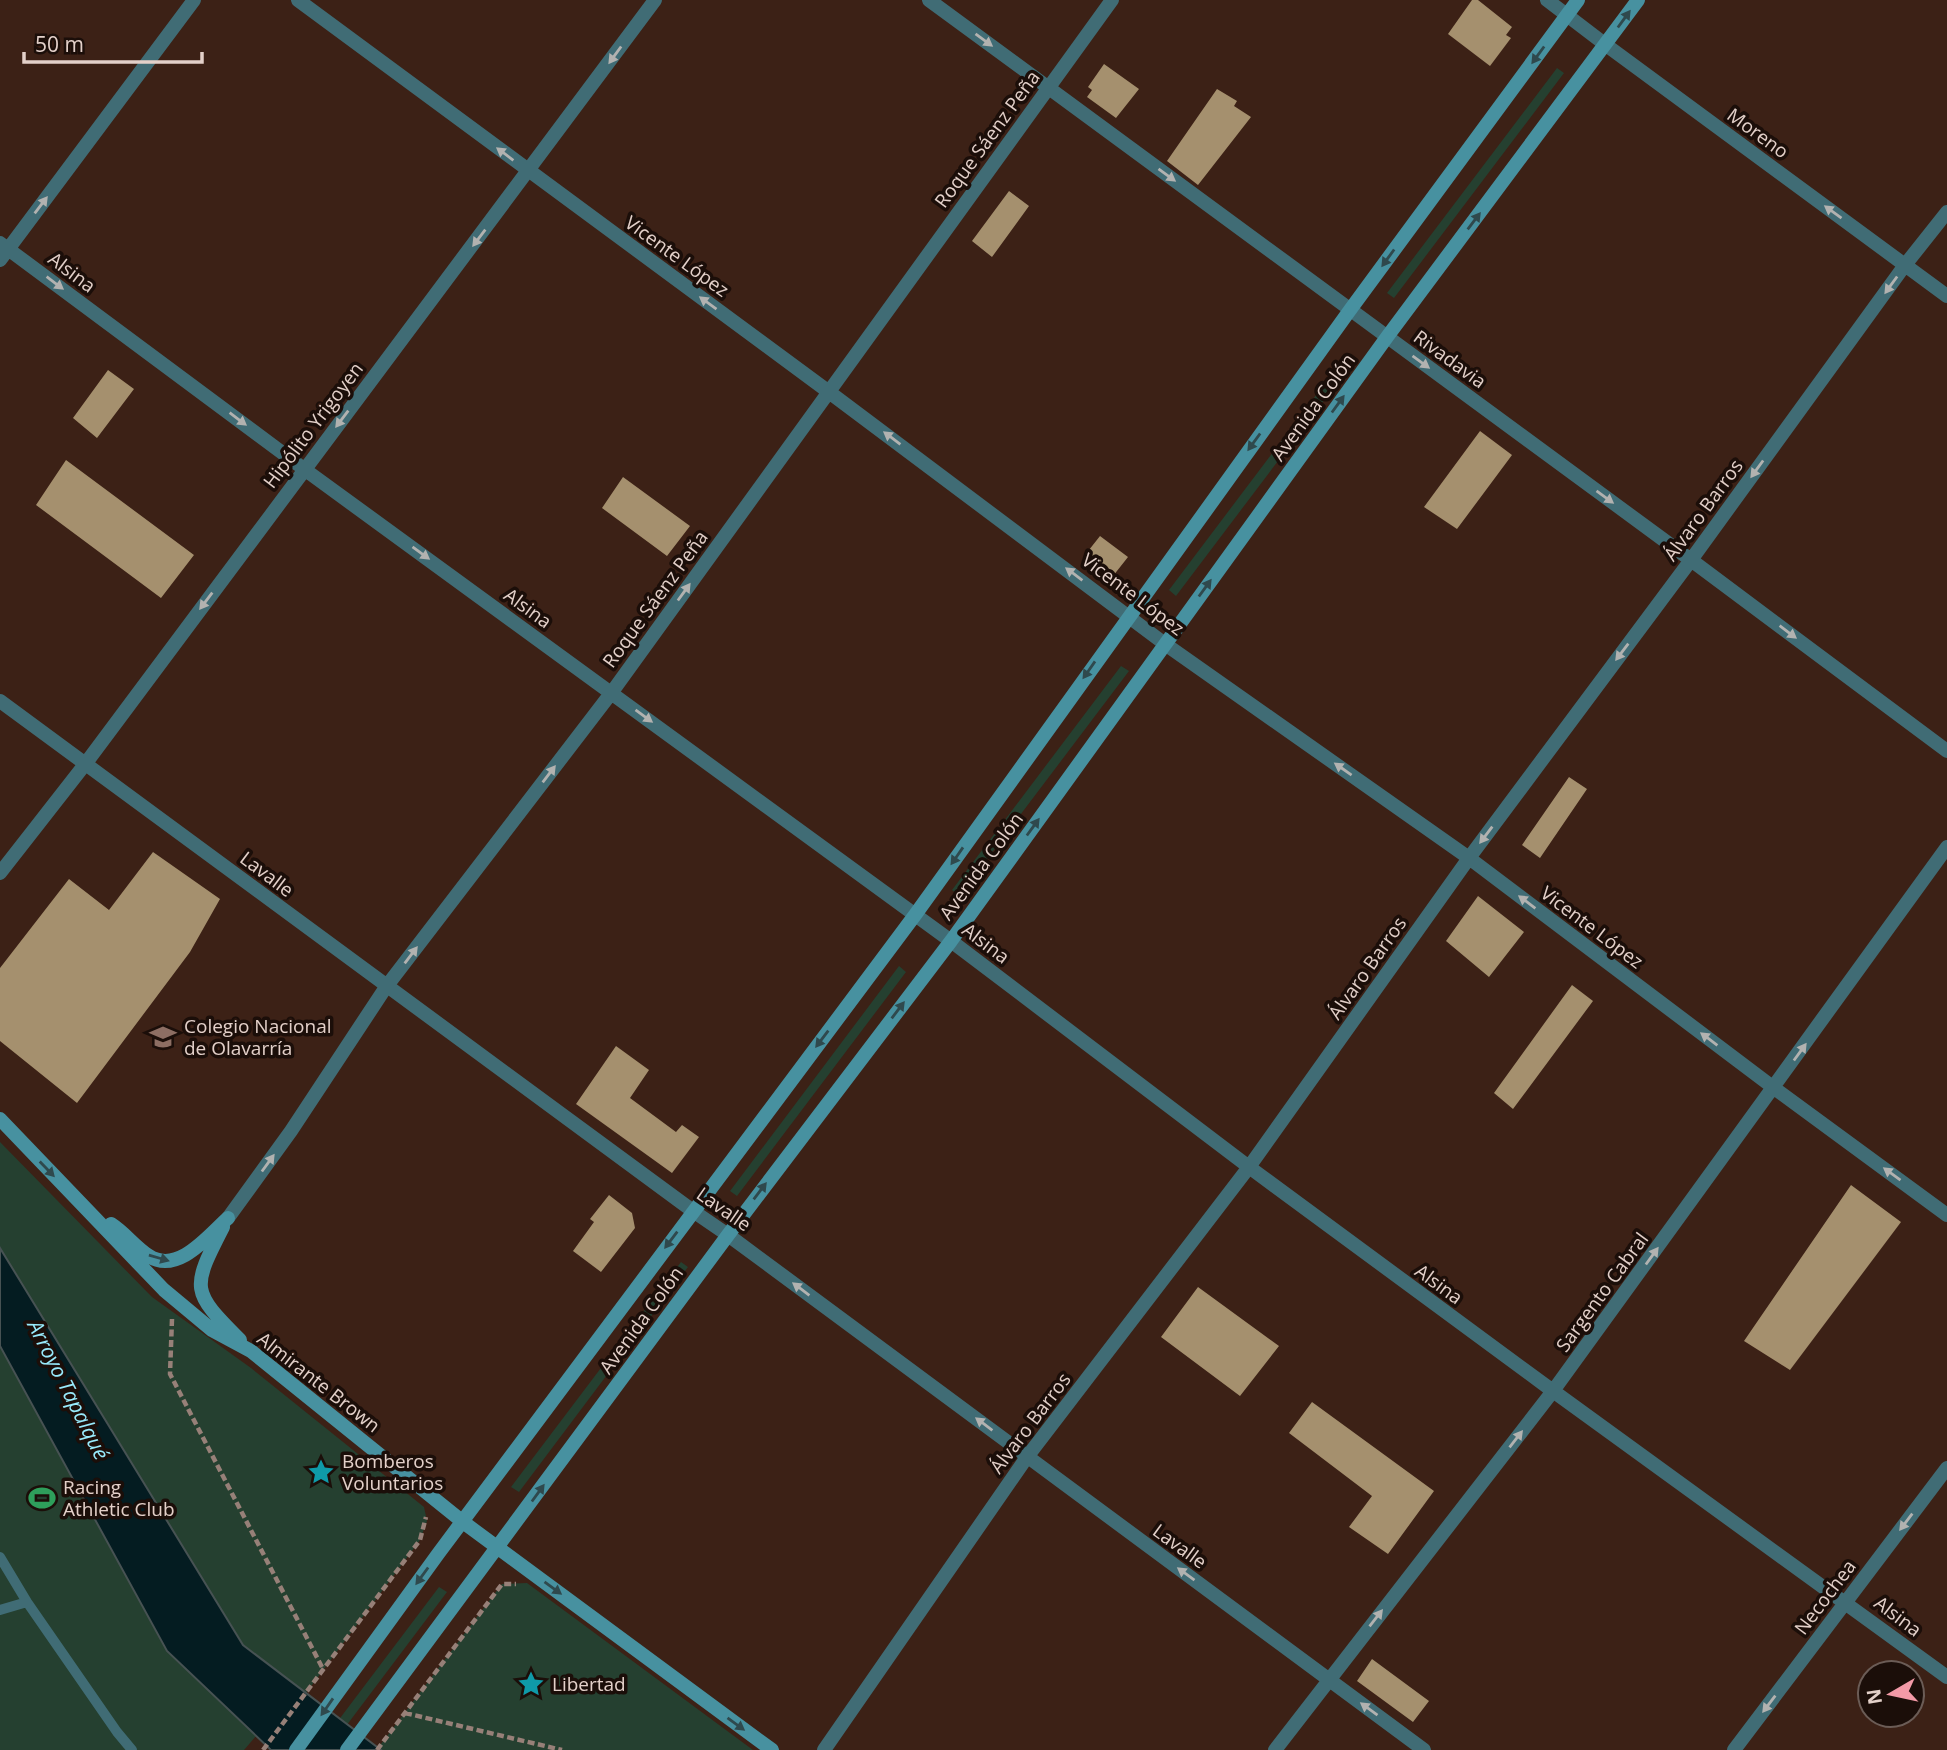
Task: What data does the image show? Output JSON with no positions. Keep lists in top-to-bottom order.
{
  "streets": {
    "main road": ["Avenida Colón", "Almirante Brown"],
    "street": [
      "Moreno",
      "Roque Sáenz Peña",
      "Vicente López",
      "Alsina",
      "Rivadavia",
      "Hipólito Yrigoyen",
      "Álvaro Barros",
      "Lavalle",
      "Sargento Cabral",
      "Necochea"
    ]
  },
  "crossings": [
    ["Moreno", "Avenida Colón"],
    ["Moreno", "Álvaro Barros"],
    ["Roque Sáenz Peña", "Vicente López"],
    ["Roque Sáenz Peña", "Alsina"],
    ["Roque Sáenz Peña", "Rivadavia"],
    ["Roque Sáenz Peña", "Lavalle"],
    ["Vicente López", "Avenida Colón"],
    ["Vicente López", "Hipólito Yrigoyen"],
    ["Vicente López", "Álvaro Barros"],
    ["Vicente López", "Sargento Cabral"],
    ["Alsina", "Avenida Colón"],
    ["Alsina", "Hipólito Yrigoyen"],
    ["Alsina", "Álvaro Barros"],
    ["Alsina", "Sargento Cabral"],
    ["Alsina", "Necochea"],
    ["Rivadavia", "Avenida Colón"],
    ["Rivadavia", "Álvaro Barros"],
    ["Avenida Colón", "Lavalle"],
    ["Avenida Colón", "Almirante Brown"],
    ["Hipólito Yrigoyen", "Lavalle"],
    ["Álvaro Barros", "Lavalle"],
    ["Lavalle", "Sargento Cabral"]
  ],
  "one_way": [
    "Moreno",
    "Roque Sáenz Peña",
    "Vicente López",
    "Alsina",
    "Rivadavia",
    "Hipólito Yrigoyen",
    "Álvaro Barros",
    "Lavalle",
    "Sargento Cabral",
    "Almirante Brown",
    "Necochea"
  ],
  "water": ["Arroyo Tapalqué"],
  "places": {
    "school or university": ["Colegio Nacional de Olavarría"],
    "place": ["Bomberos Voluntarios", "Libertad"],
    "sports": ["Racing Athletic Club"]
  },
  "scale_bar": "50 m",
  "north": "left"
}
